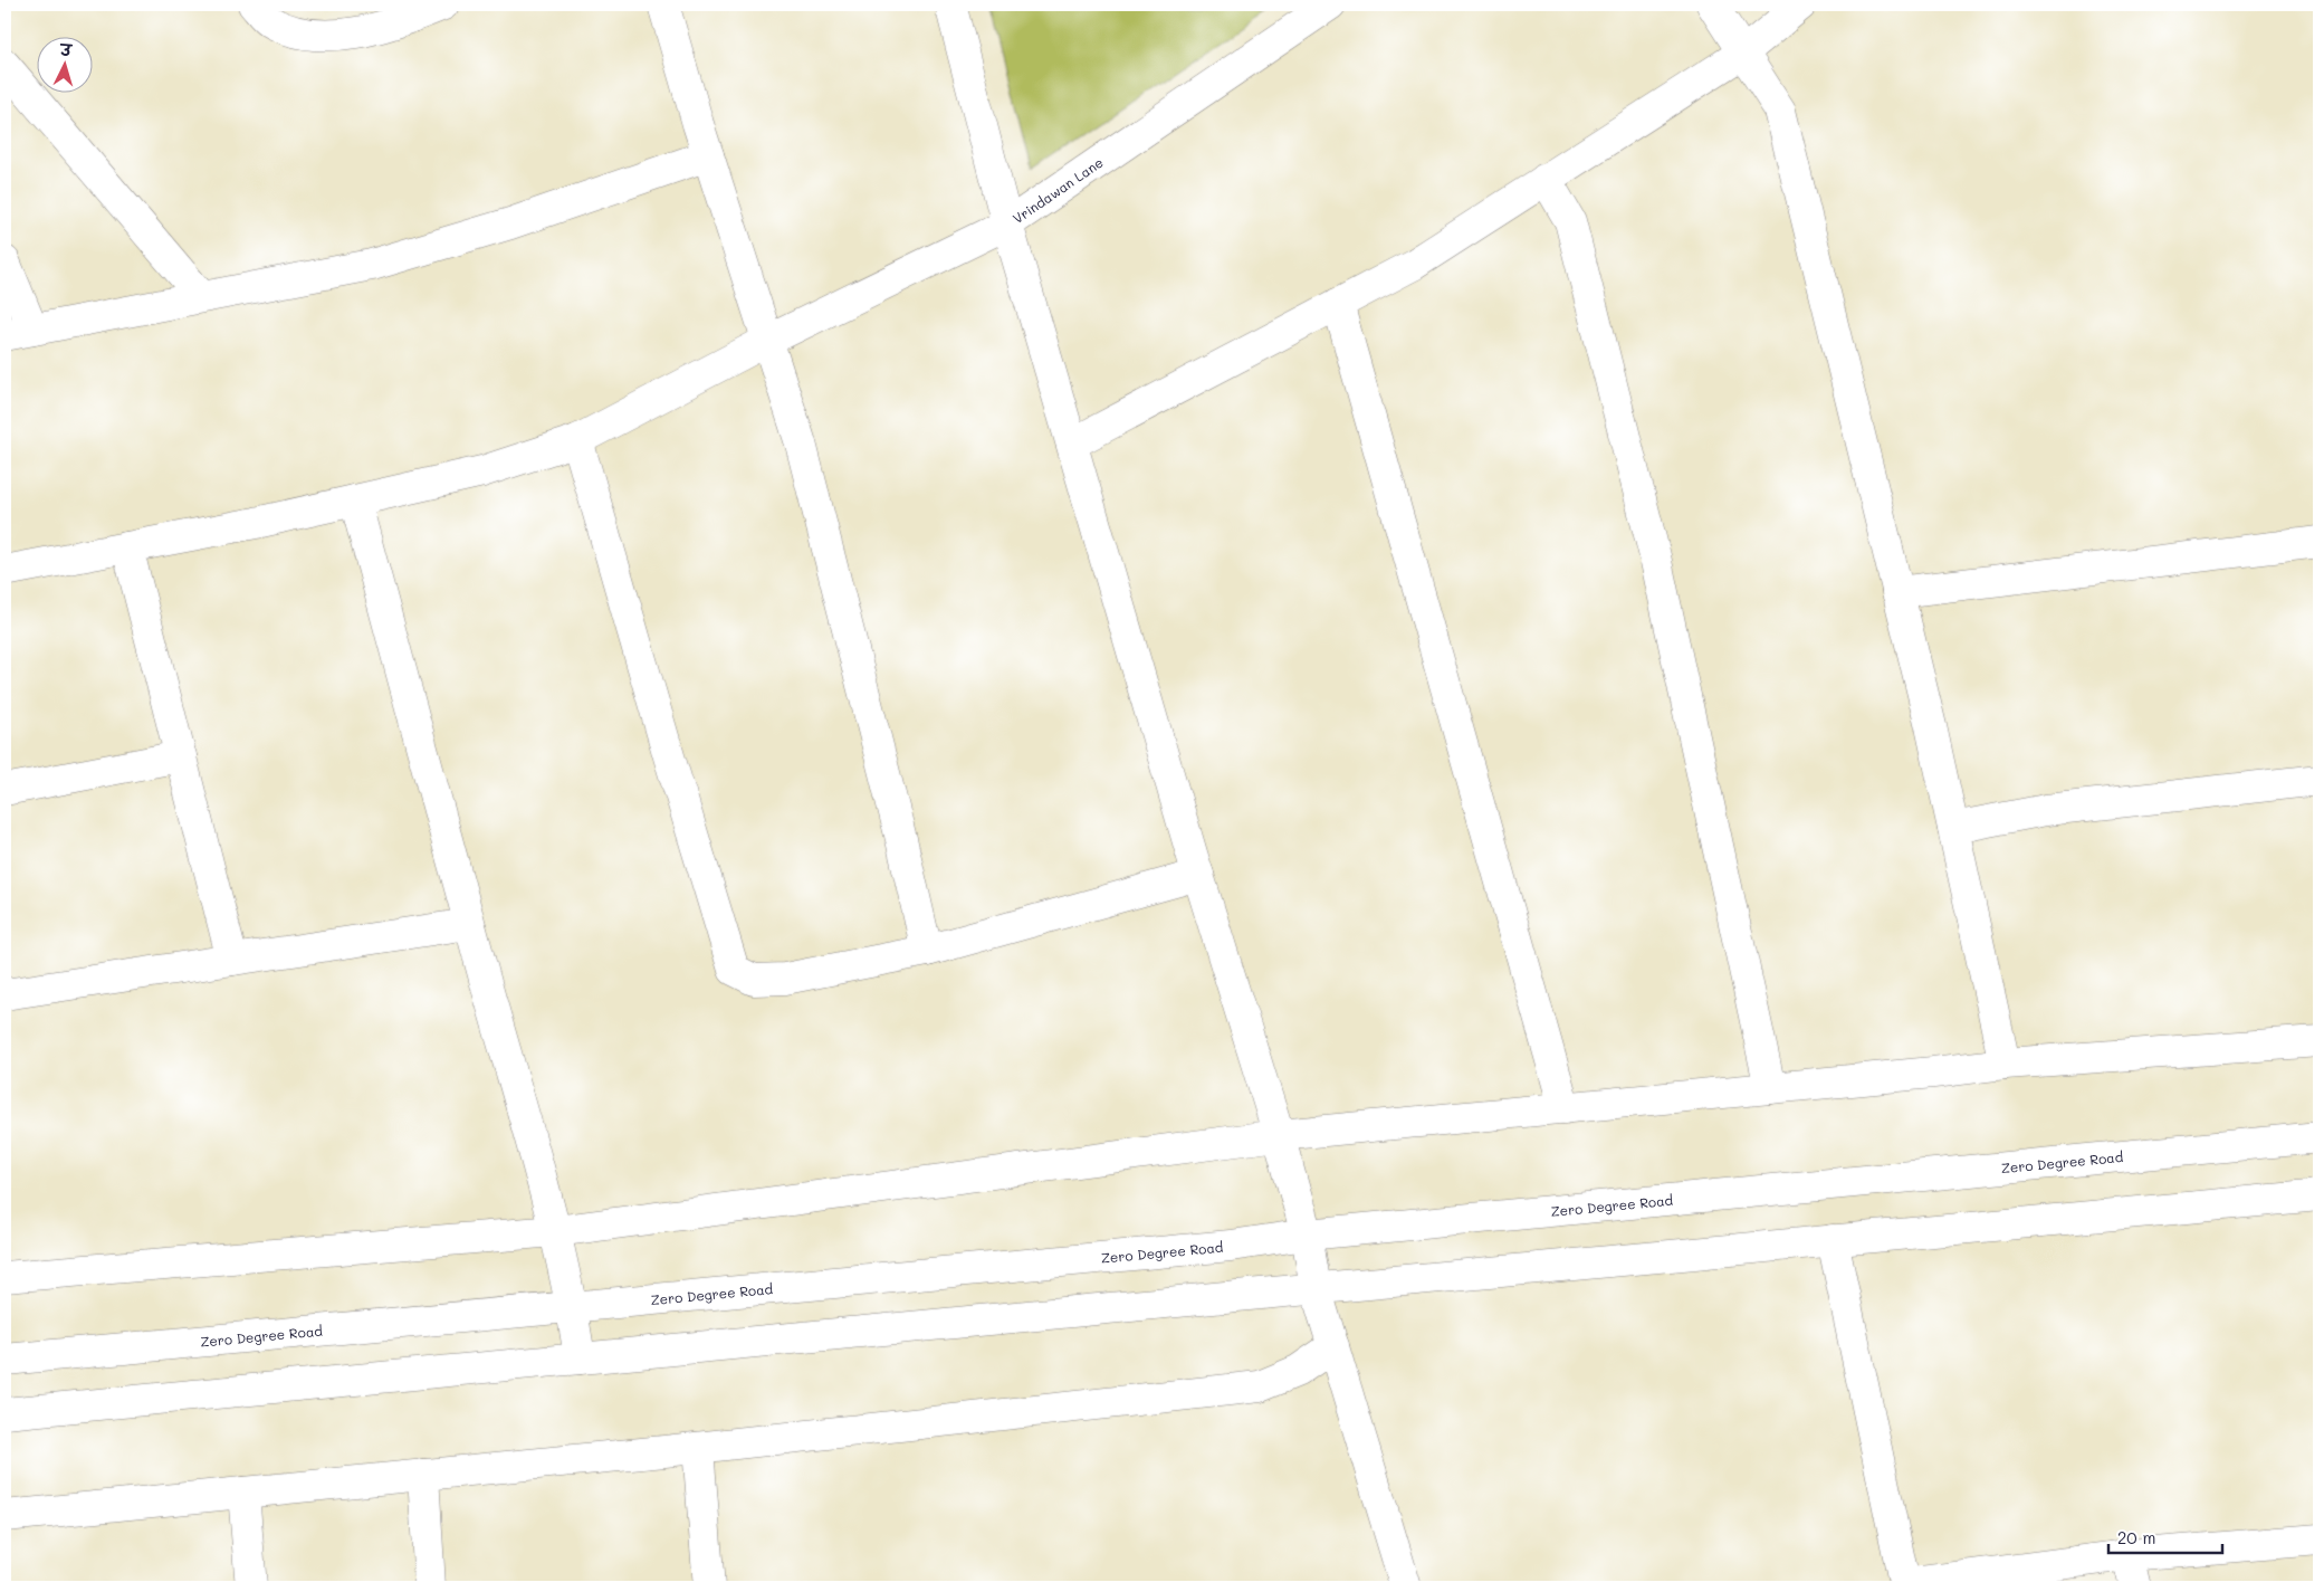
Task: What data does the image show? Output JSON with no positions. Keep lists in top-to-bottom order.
{
  "streets": {
    "street": ["Vrindawan Lane", "Zero Degree Road"]
  },
  "scale_bar": "20 m",
  "north": "top"
}
